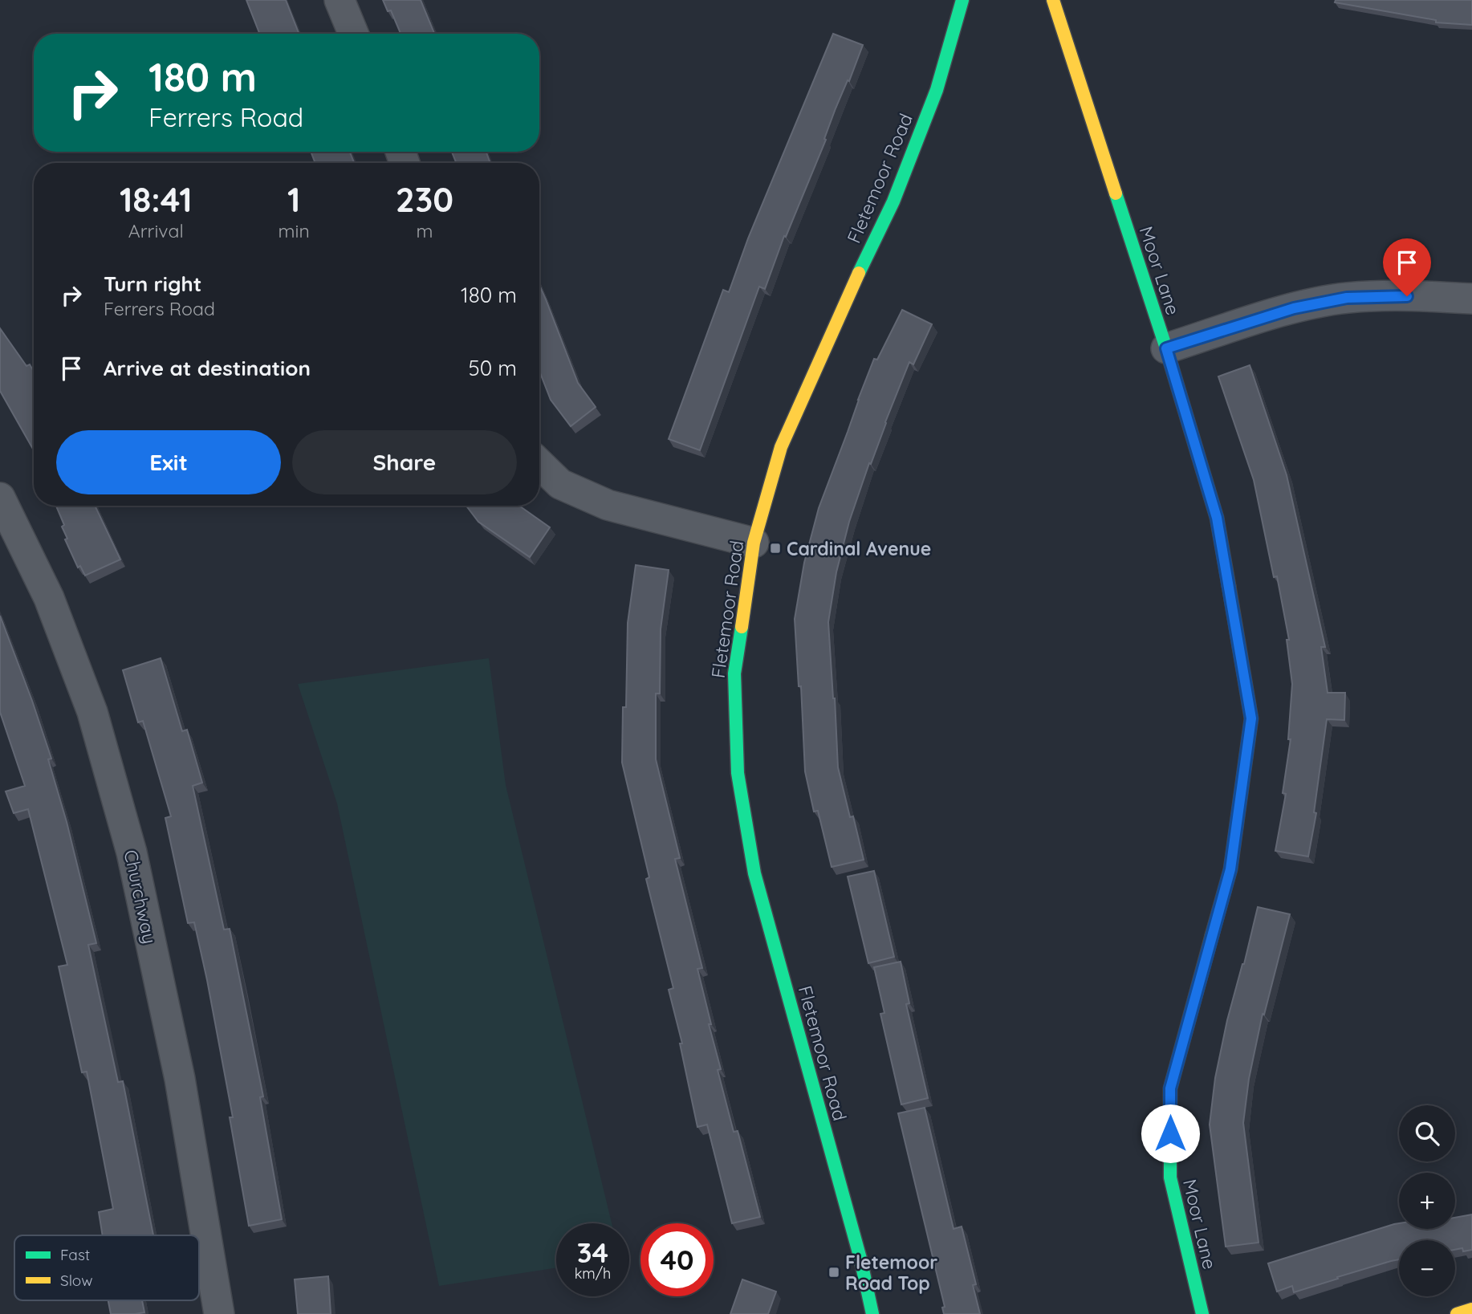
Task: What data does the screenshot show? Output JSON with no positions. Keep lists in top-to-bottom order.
{
  "streets": {
    "street": ["Fletemoor Road", "Moor Lane", "Churchway"]
  },
  "places": {
    "transit": ["Cardinal Avenue", "Fletemoor Road Top"]
  },
  "legend": ["Fast", "Slow"],
  "page": {
    "turn": ["180 m", "Ferrers Road"],
    "eta": [
      "18:41",
      "Arrival",
      "1",
      "min",
      "230",
      "m"
    ],
    "list": [
      {
        "name": "Turn right",
        "note": "Ferrers Road",
        "value": "180 m"
      },
      {
        "name": "Arrive at destination",
        "value": "50 m"
      }
    ],
    "buttons": ["Exit", "Share"],
    "map_buttons": ["+", "−"],
    "speed": "34 km/h",
    "limit": "40"
  }
}
